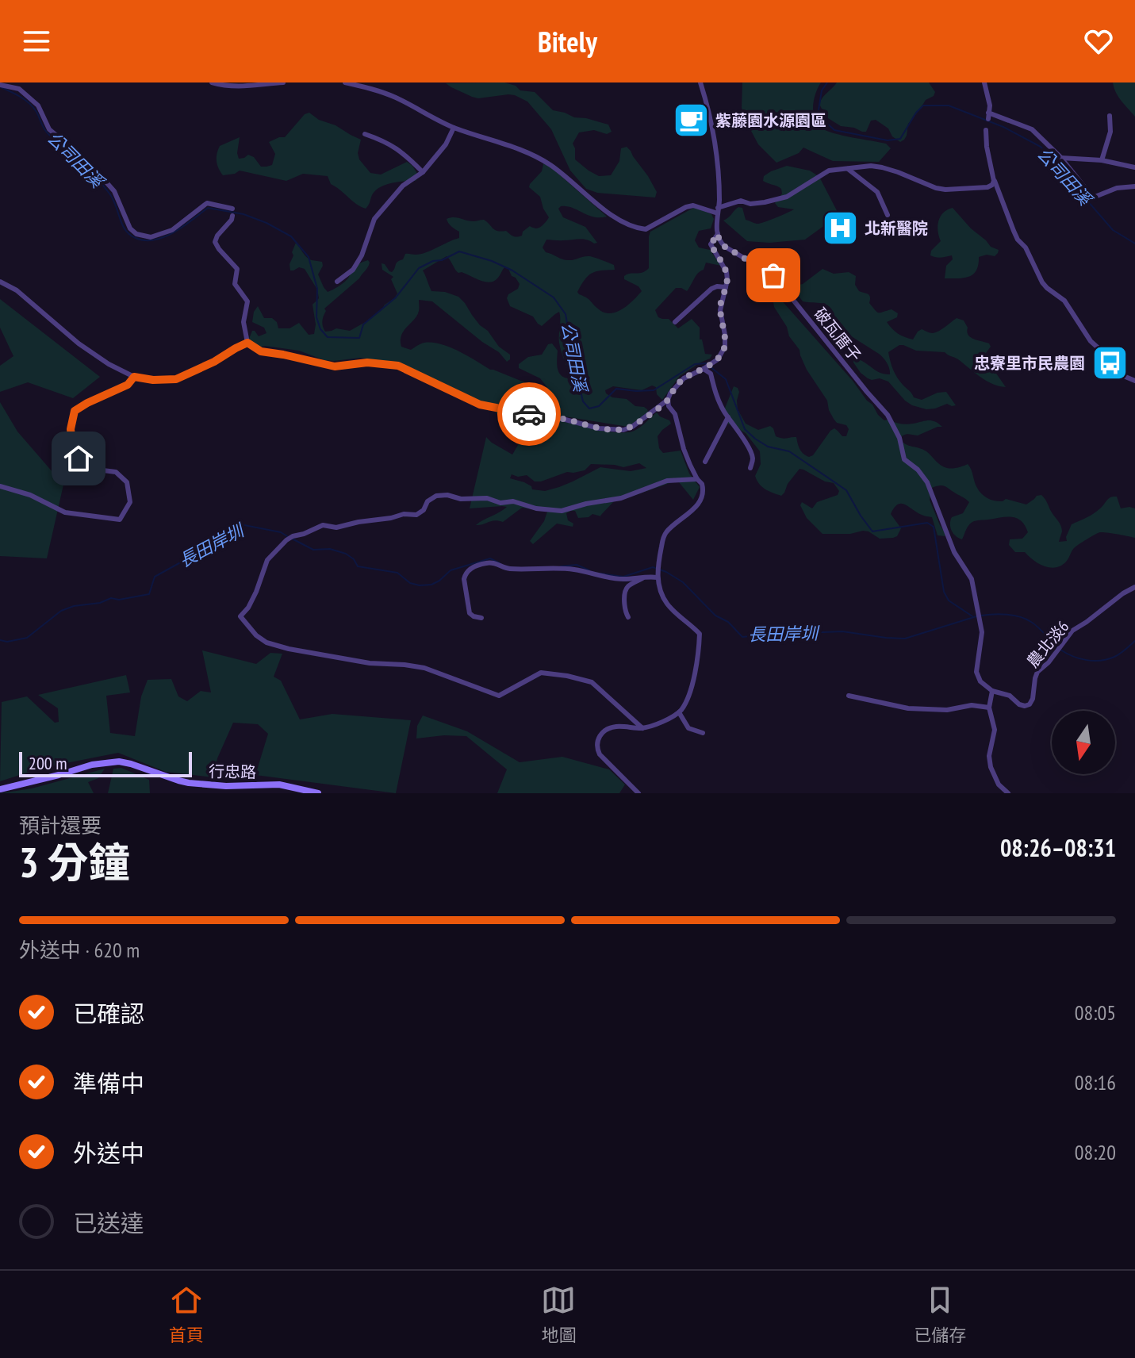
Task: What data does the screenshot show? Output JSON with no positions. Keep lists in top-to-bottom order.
{
  "streets": {
    "street": ["破瓦厝子", "農北淡6", "行忠路"]
  },
  "crossings": [
    ["破瓦厝子", "農北淡6"]
  ],
  "water": ["公司田溪", "長田岸圳"],
  "places": {
    "cafe": ["紫藤園水源園區"],
    "hospital": ["北新醫院"],
    "bus stop": ["忠寮里市民農園"]
  },
  "scale_bar": "200 m",
  "north": "bottom",
  "page": {
    "header": "Bitely",
    "scale": "200 m",
    "heading": ["3 分鐘", "預計還要", "08:26–08:31"],
    "bar": "外送中 · 620 m",
    "list": [
      ["已確認", "08:05"],
      ["準備中", "08:16"],
      ["外送中", "08:20"],
      "已送達"
    ],
    "tabs": ["首頁", "地圖", "已儲存"]
  }
}
